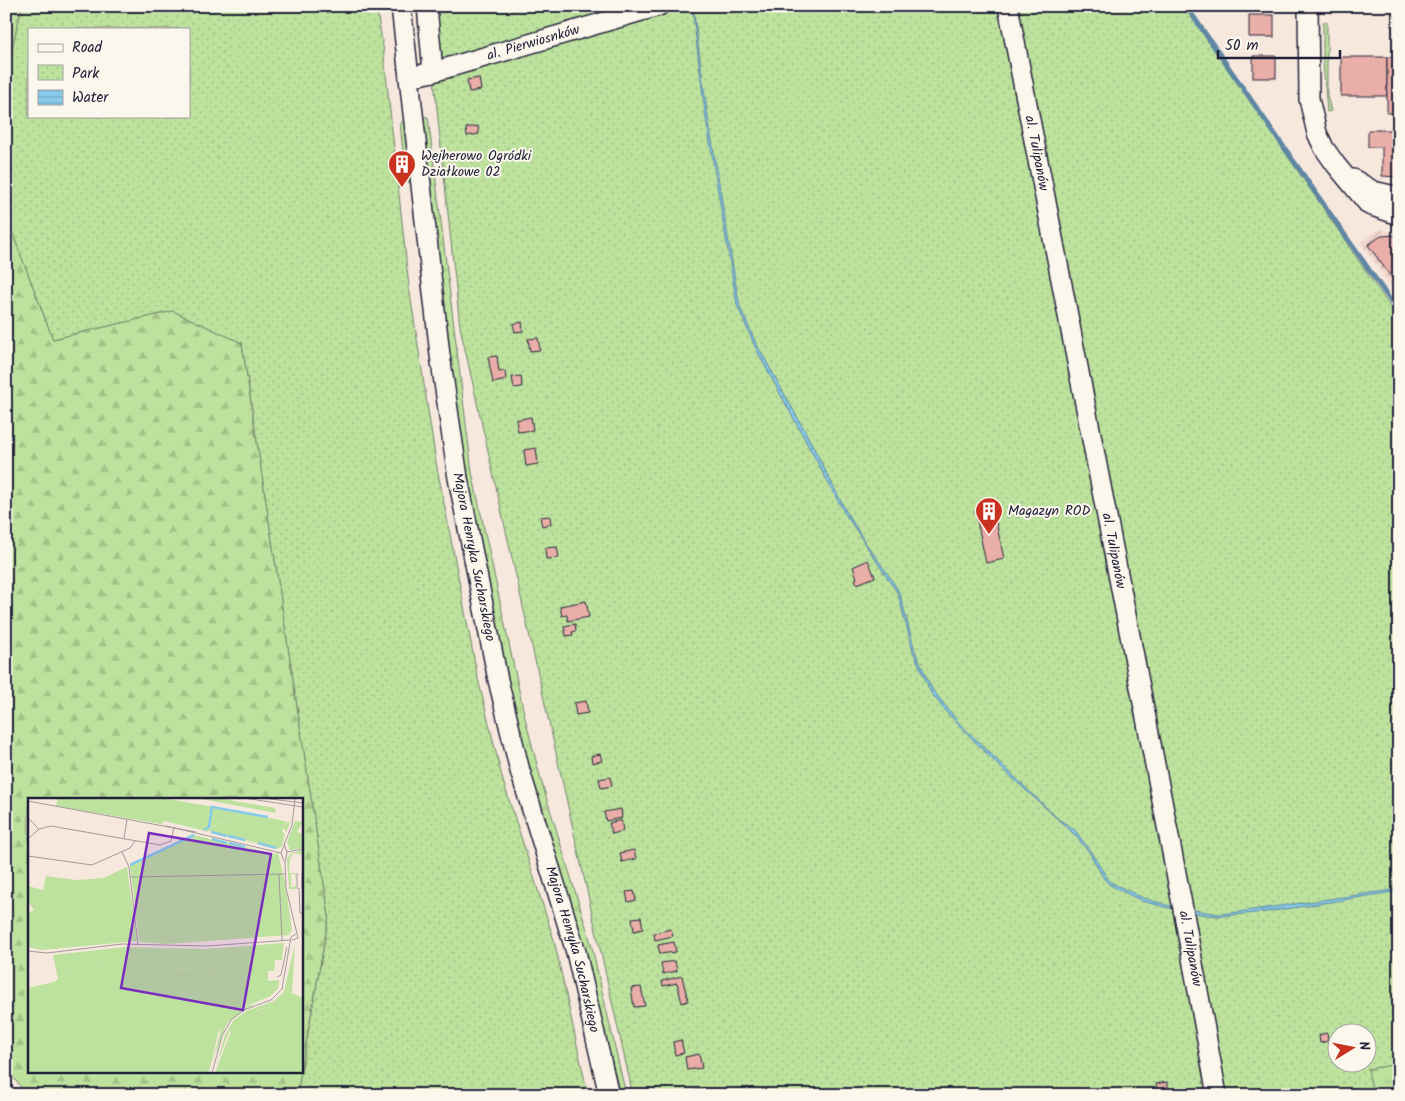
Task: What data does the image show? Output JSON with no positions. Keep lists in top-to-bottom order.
{
  "streets": {
    "street": ["al. Pierwiosnków", "al. Tulipanów", "Majora Henryka Sucharskiego"]
  },
  "crossings": [
    ["al. Pierwiosnków", "Majora Henryka Sucharskiego"]
  ],
  "places": {
    "building": ["Wejherowo Ogródki Działkowe 02", "Magazyn ROD"]
  },
  "legend": ["Road", "Park", "Water"],
  "scale_bar": "50 m",
  "north": "right"
}
